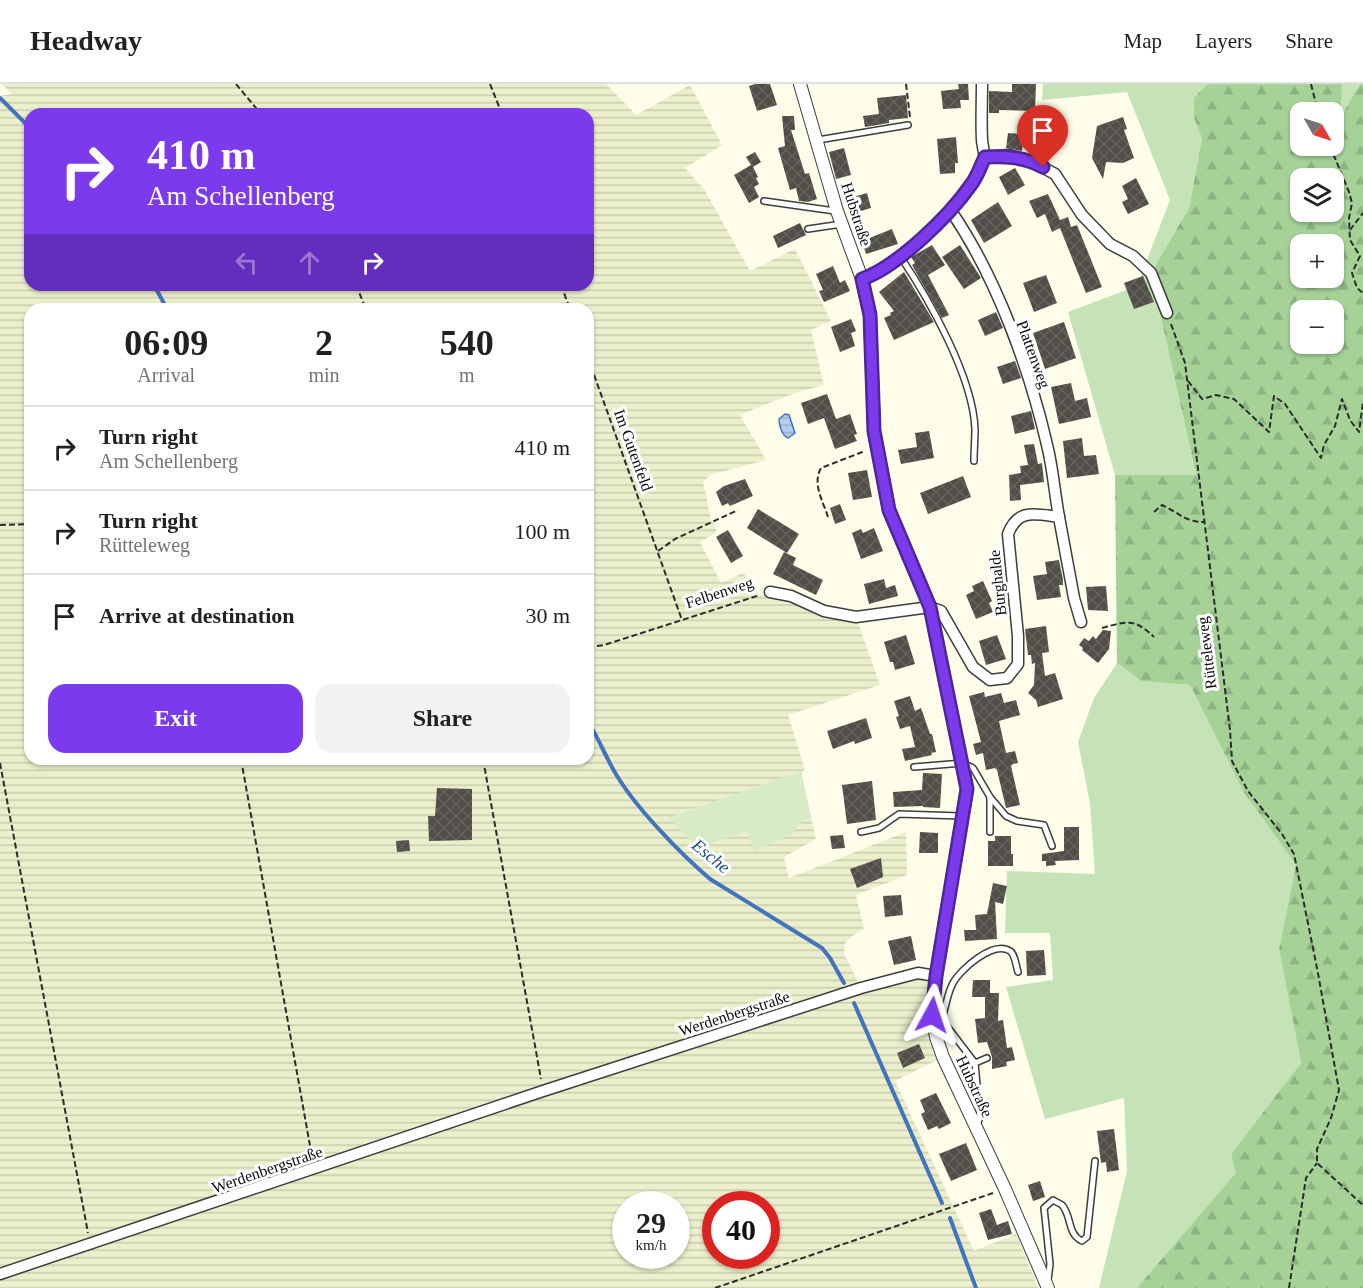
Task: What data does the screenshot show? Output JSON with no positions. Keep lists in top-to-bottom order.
{
  "streets": {
    "street": [
      "Hubstraße",
      "Plattenweg",
      "Burghalde",
      "Felbenweg",
      "Werdenbergstraße"
    ],
    "path": ["Im Gutenfeld", "Rütteleweg"]
  },
  "crossings": [
    ["Hubstraße", "Burghalde"],
    ["Hubstraße", "Felbenweg"],
    ["Hubstraße", "Werdenbergstraße"],
    ["Plattenweg", "Burghalde"],
    ["Im Gutenfeld", "Felbenweg"],
    ["Burghalde", "Felbenweg"]
  ],
  "water": ["Esche"],
  "north": "bottom right",
  "page": {
    "header": "Headway",
    "nav": ["Map", "Layers", "Share"],
    "map_buttons": ["+", "−"],
    "turn": ["410 m", "Am Schellenberg"],
    "eta": [
      "06:09",
      "Arrival",
      "2",
      "min",
      "540",
      "m"
    ],
    "list": [
      {
        "name": "Turn right",
        "note": "Am Schellenberg",
        "value": "410 m"
      },
      {
        "name": "Turn right",
        "note": "Rütteleweg",
        "value": "100 m"
      },
      {
        "name": "Arrive at destination",
        "value": "30 m"
      }
    ],
    "buttons": ["Exit", "Share"],
    "speed": "29 km/h",
    "limit": "40"
  }
}
